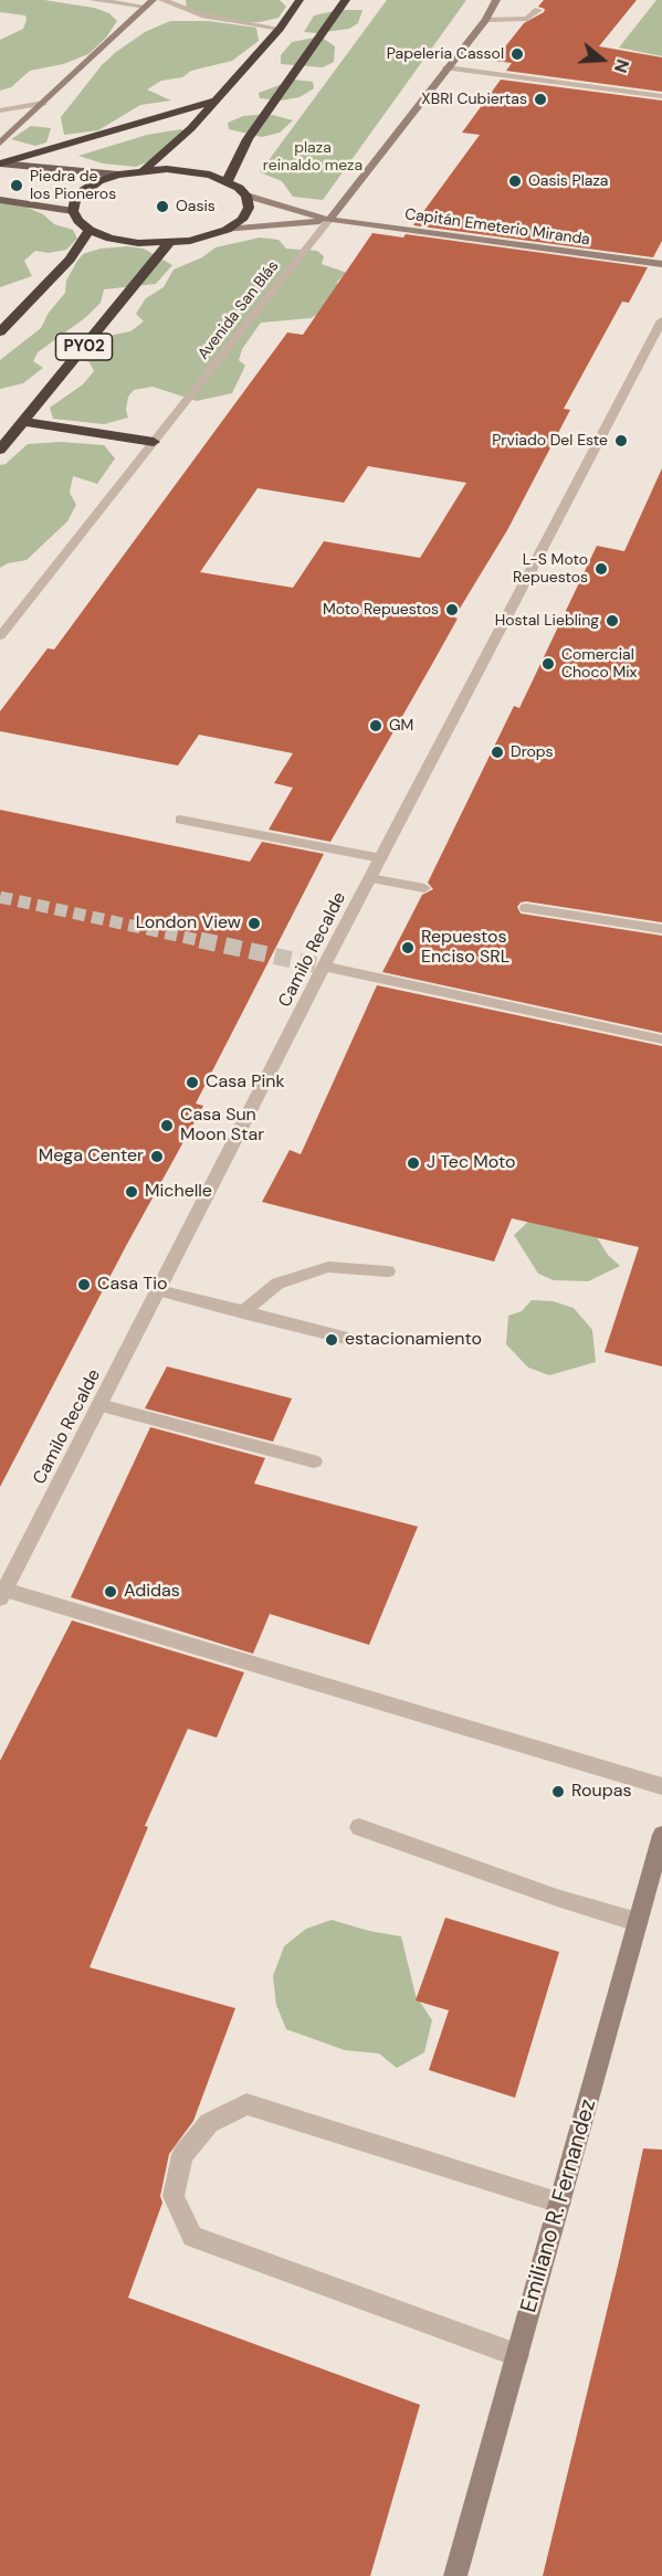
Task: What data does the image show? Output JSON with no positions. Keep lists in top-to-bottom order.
{
  "streets": {
    "highway": ["PY02"],
    "street": [
      "Capitán Emeterio Miranda",
      "Avenida San Blás",
      "Camilo Recalde",
      "Emiliano R. Fernandez"
    ]
  },
  "crossings": [
    ["Capitán Emeterio Miranda", "Avenida San Blás"]
  ],
  "parks": ["plaza reinaldo meza"],
  "places": [
    "Papeleria Cassol",
    "XBRI Cubiertas",
    "Oasis Plaza",
    "Piedra de los Pioneros",
    "Oasis",
    "Prviado Del Este",
    "L-S Moto Repuestos",
    "Moto Repuestos",
    "Hostal Liebling",
    "Comercial Choco Mix",
    "GM",
    "Drops",
    "London View",
    "Repuestos Enciso SRL",
    "Casa Pink",
    "Casa Sun Moon Star",
    "Mega Center",
    "J Tec Moto",
    "Michelle",
    "Casa Tio",
    "estacionamiento",
    "Adidas",
    "Roupas"
  ],
  "north": "right"
}
